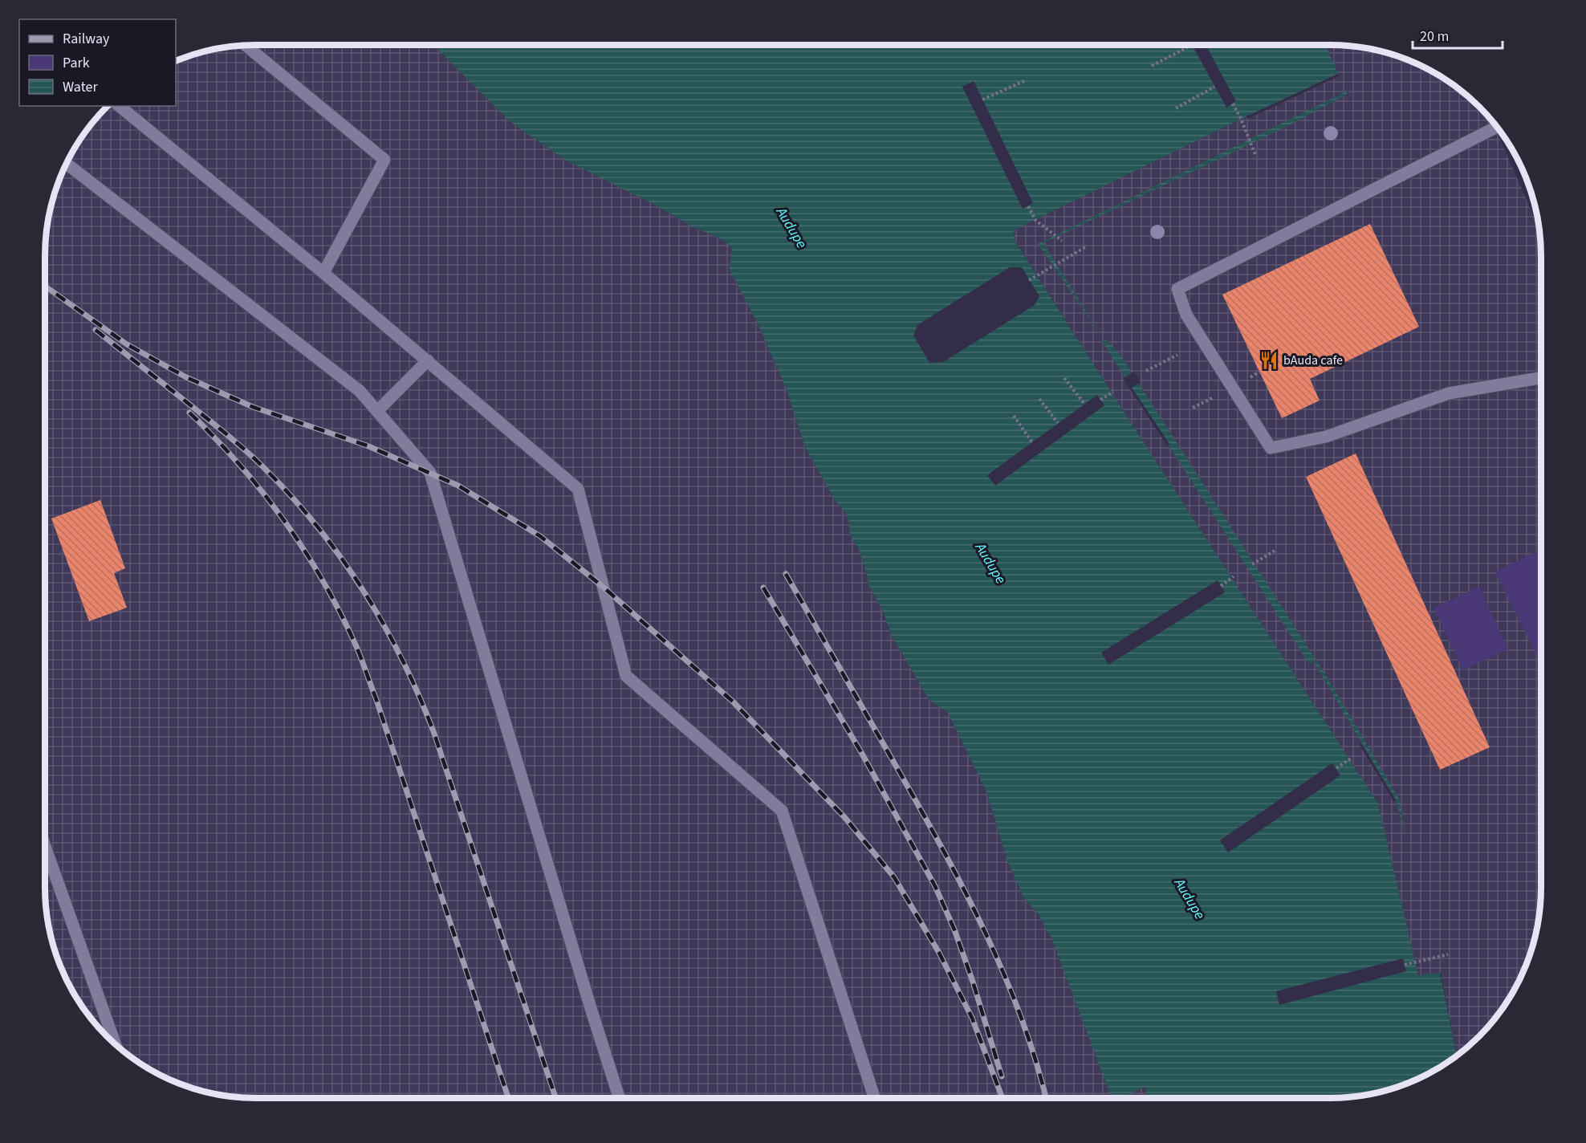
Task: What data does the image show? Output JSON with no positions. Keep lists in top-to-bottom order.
{
  "water": ["Audupe"],
  "places": {
    "restaurant": ["bAuda cafe"]
  },
  "legend": ["Railway", "Park", "Water"],
  "scale_bar": "20 m"
}
